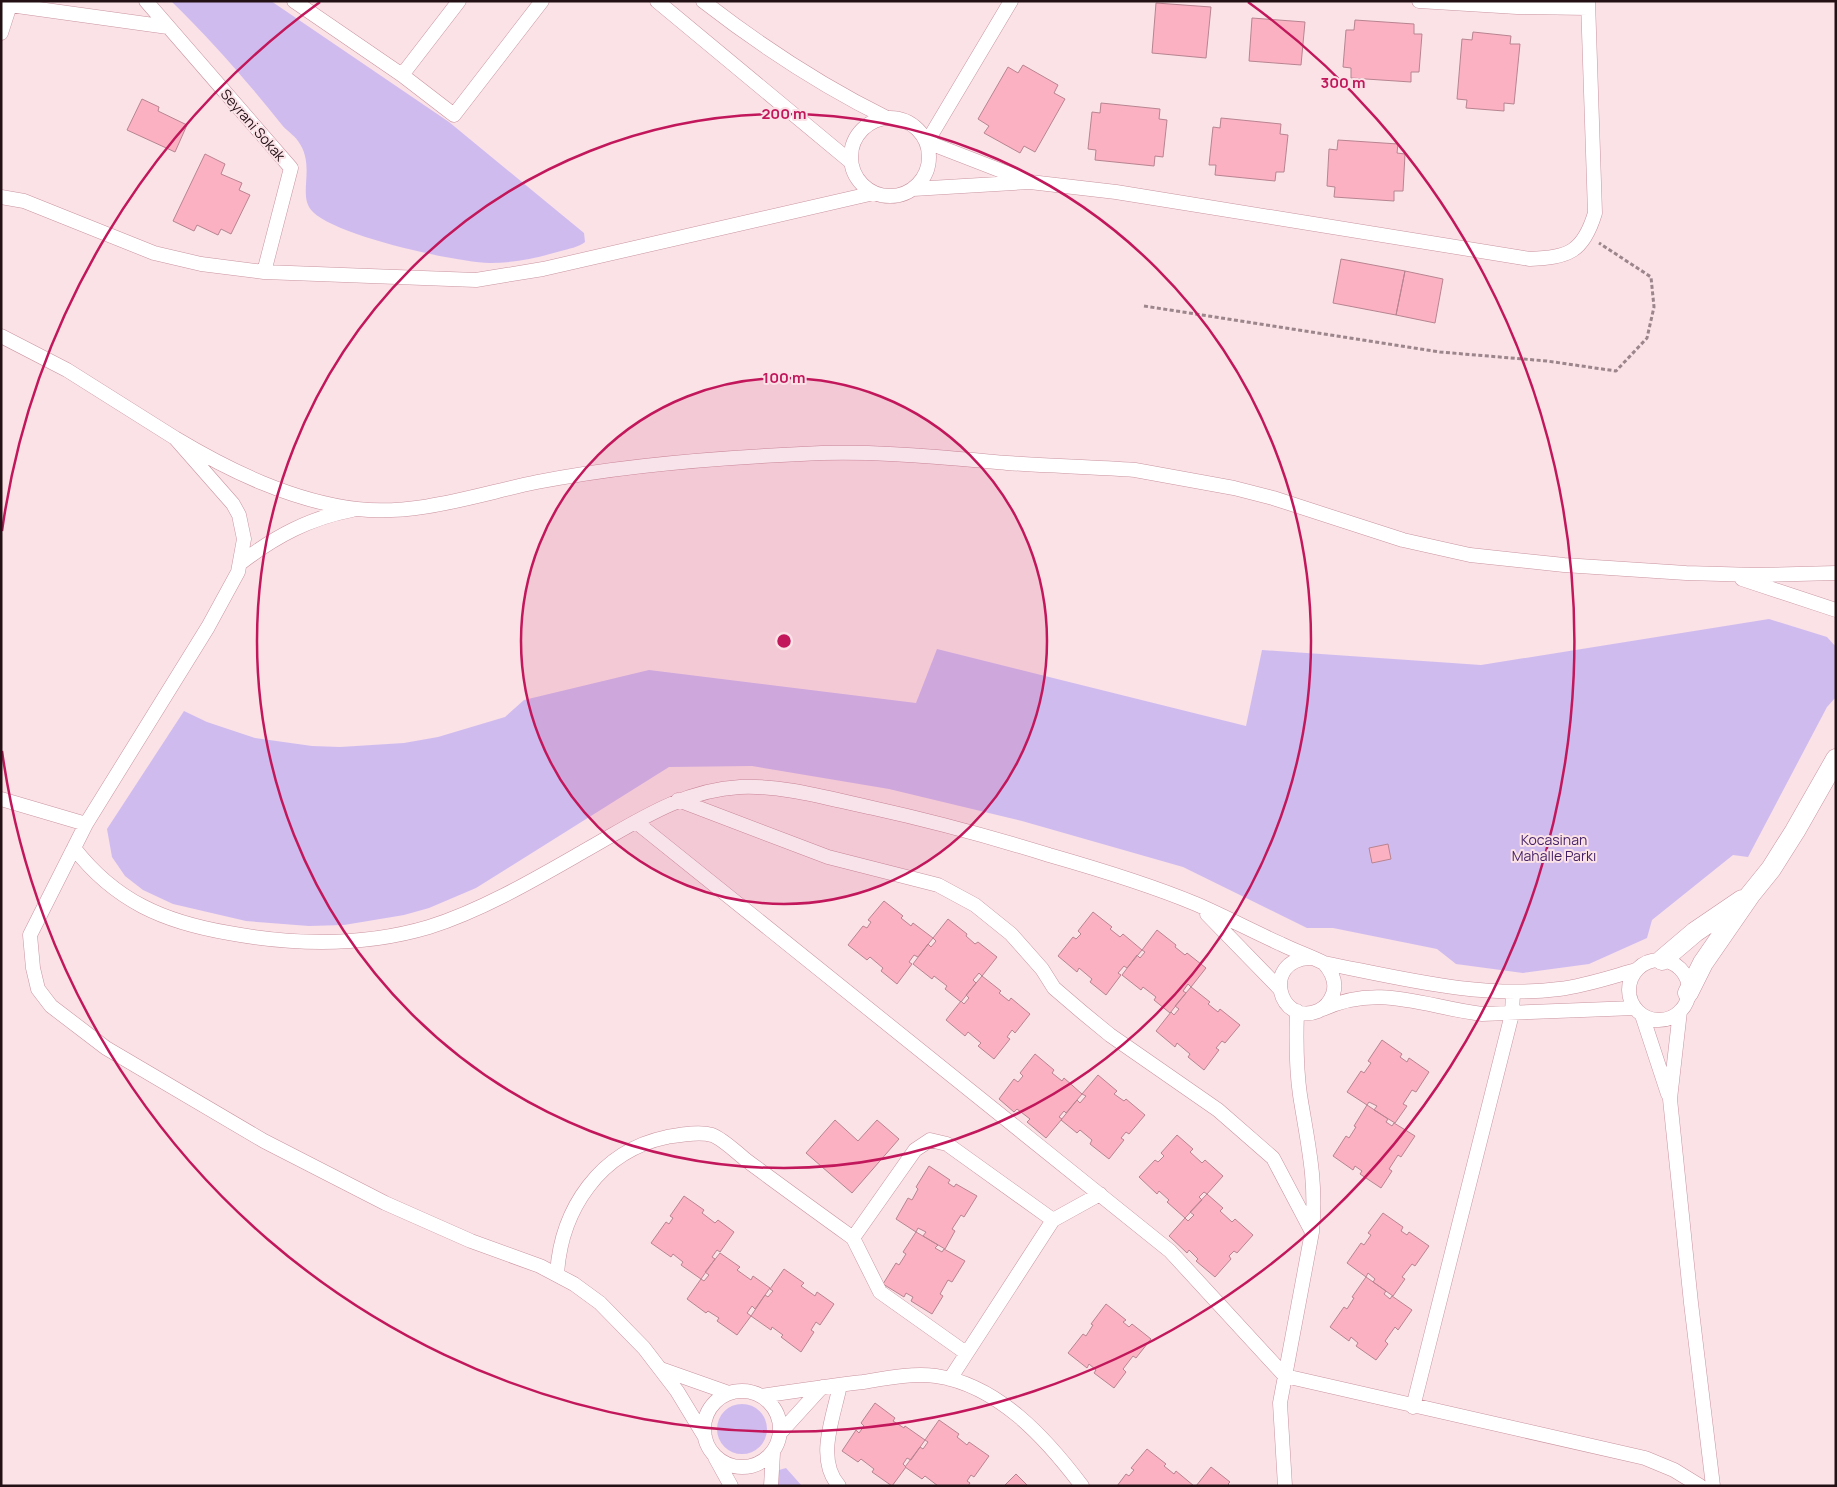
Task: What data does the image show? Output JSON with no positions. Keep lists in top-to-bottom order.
{
  "streets": {
    "street": ["Seyrani Sokak"]
  },
  "parks": ["Kocasinan Mahalle Parkı"],
  "rings": ["300 m", "200 m", "100 m"]
}
